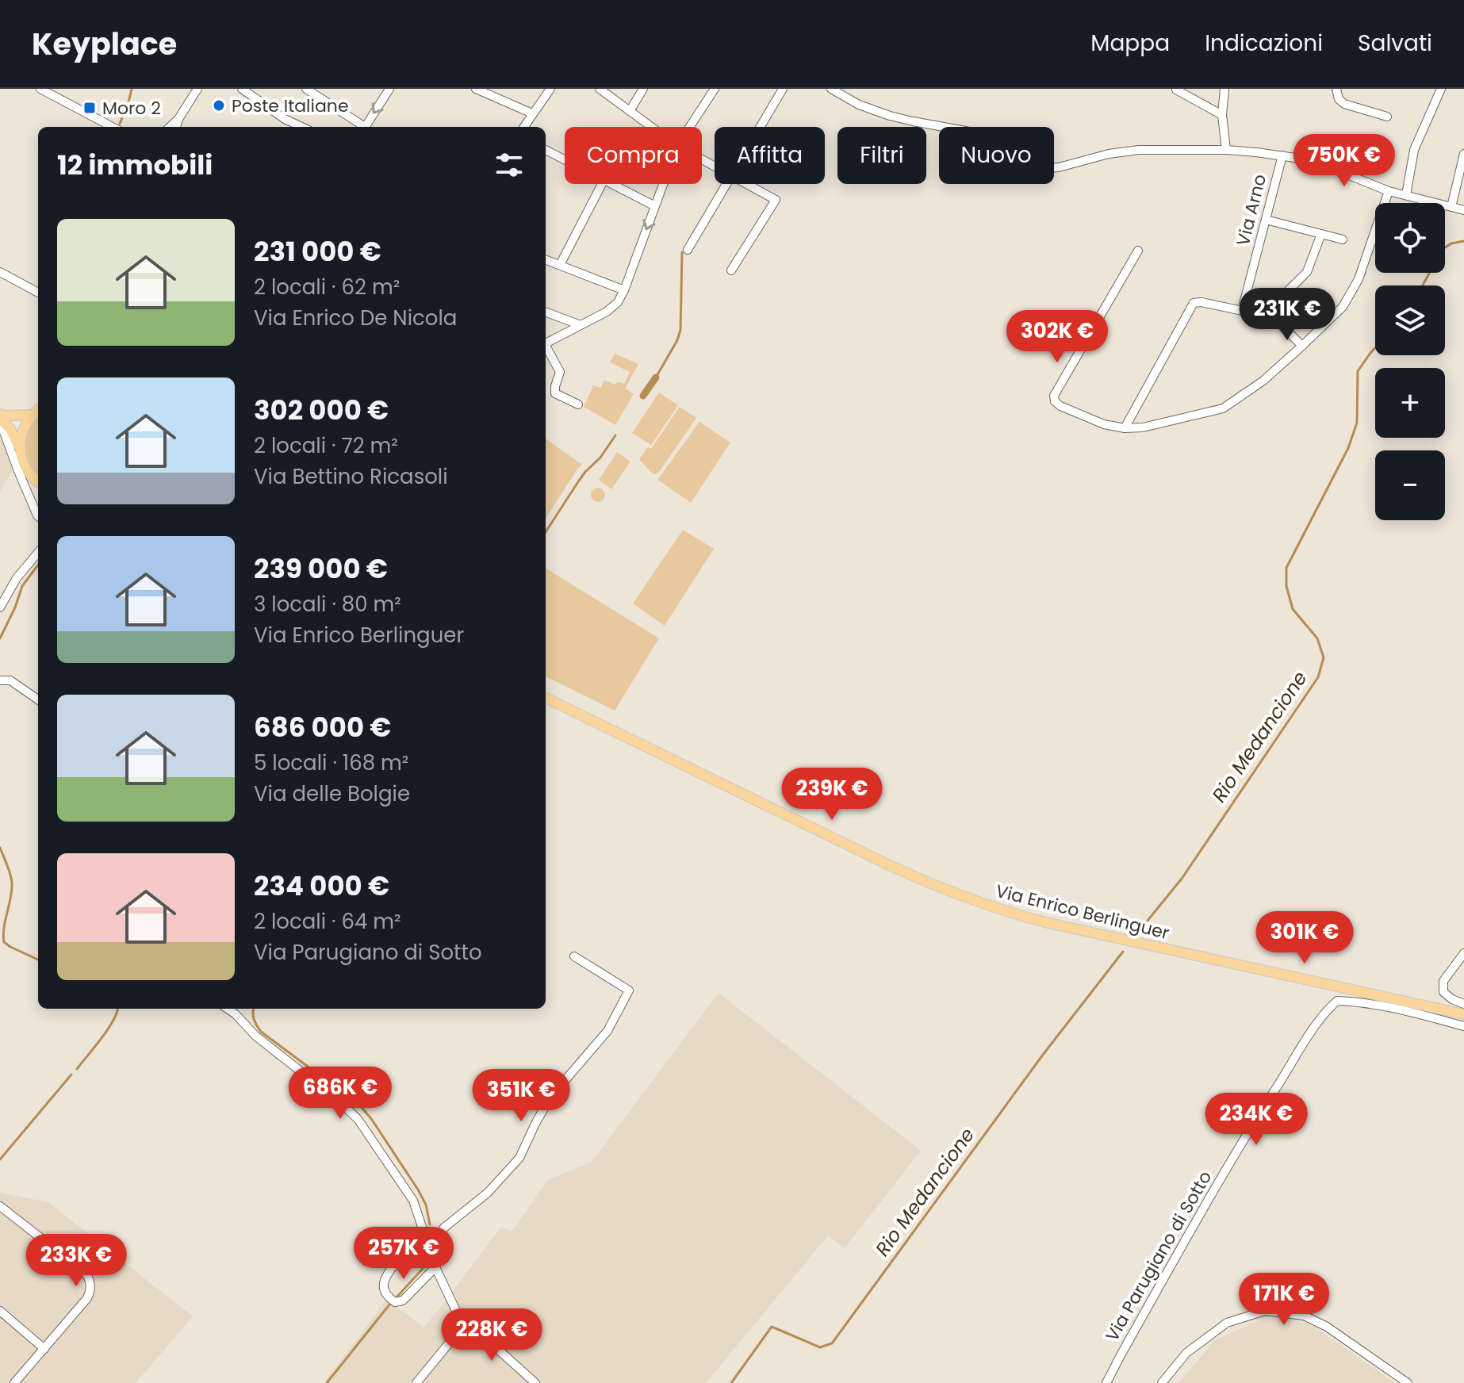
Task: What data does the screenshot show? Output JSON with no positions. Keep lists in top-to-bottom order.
{
  "streets": {
    "main road": ["Via Enrico Berlinguer"],
    "street": ["Via Arno", "Via Parugiano di Sotto"]
  },
  "water": ["Rio Medancione"],
  "places": {
    "other": ["Poste Italiane"],
    "transit": ["Moro 2"]
  },
  "page": {
    "header": "Keyplace",
    "nav": ["Mappa", "Indicazioni", "Salvati"],
    "chip": [
      "Compra",
      "Affitta",
      "Filtri",
      "Nuovo"
    ],
    "heading": "12 immobili",
    "price": [
      "750K €",
      "231K €",
      "302K €",
      "239K €",
      "301K €",
      "686K €",
      "351K €",
      "234K €",
      "257K €",
      "233K €",
      "171K €",
      "228K €"
    ],
    "map_buttons": ["+", "−"],
    "list": [
      {
        "name": "231 000 €",
        "note": "2 locali · 62 m² · Via Enrico De Nicola"
      },
      {
        "name": "302 000 €",
        "note": "2 locali · 72 m² · Via Bettino Ricasoli"
      },
      {
        "name": "239 000 €",
        "note": "3 locali · 80 m² · Via Enrico Berlinguer"
      },
      {
        "name": "686 000 €",
        "note": "5 locali · 168 m² · Via delle Bolgie"
      },
      {
        "name": "234 000 €",
        "note": "2 locali · 64 m² · Via Parugiano di Sotto"
      }
    ]
  }
}
